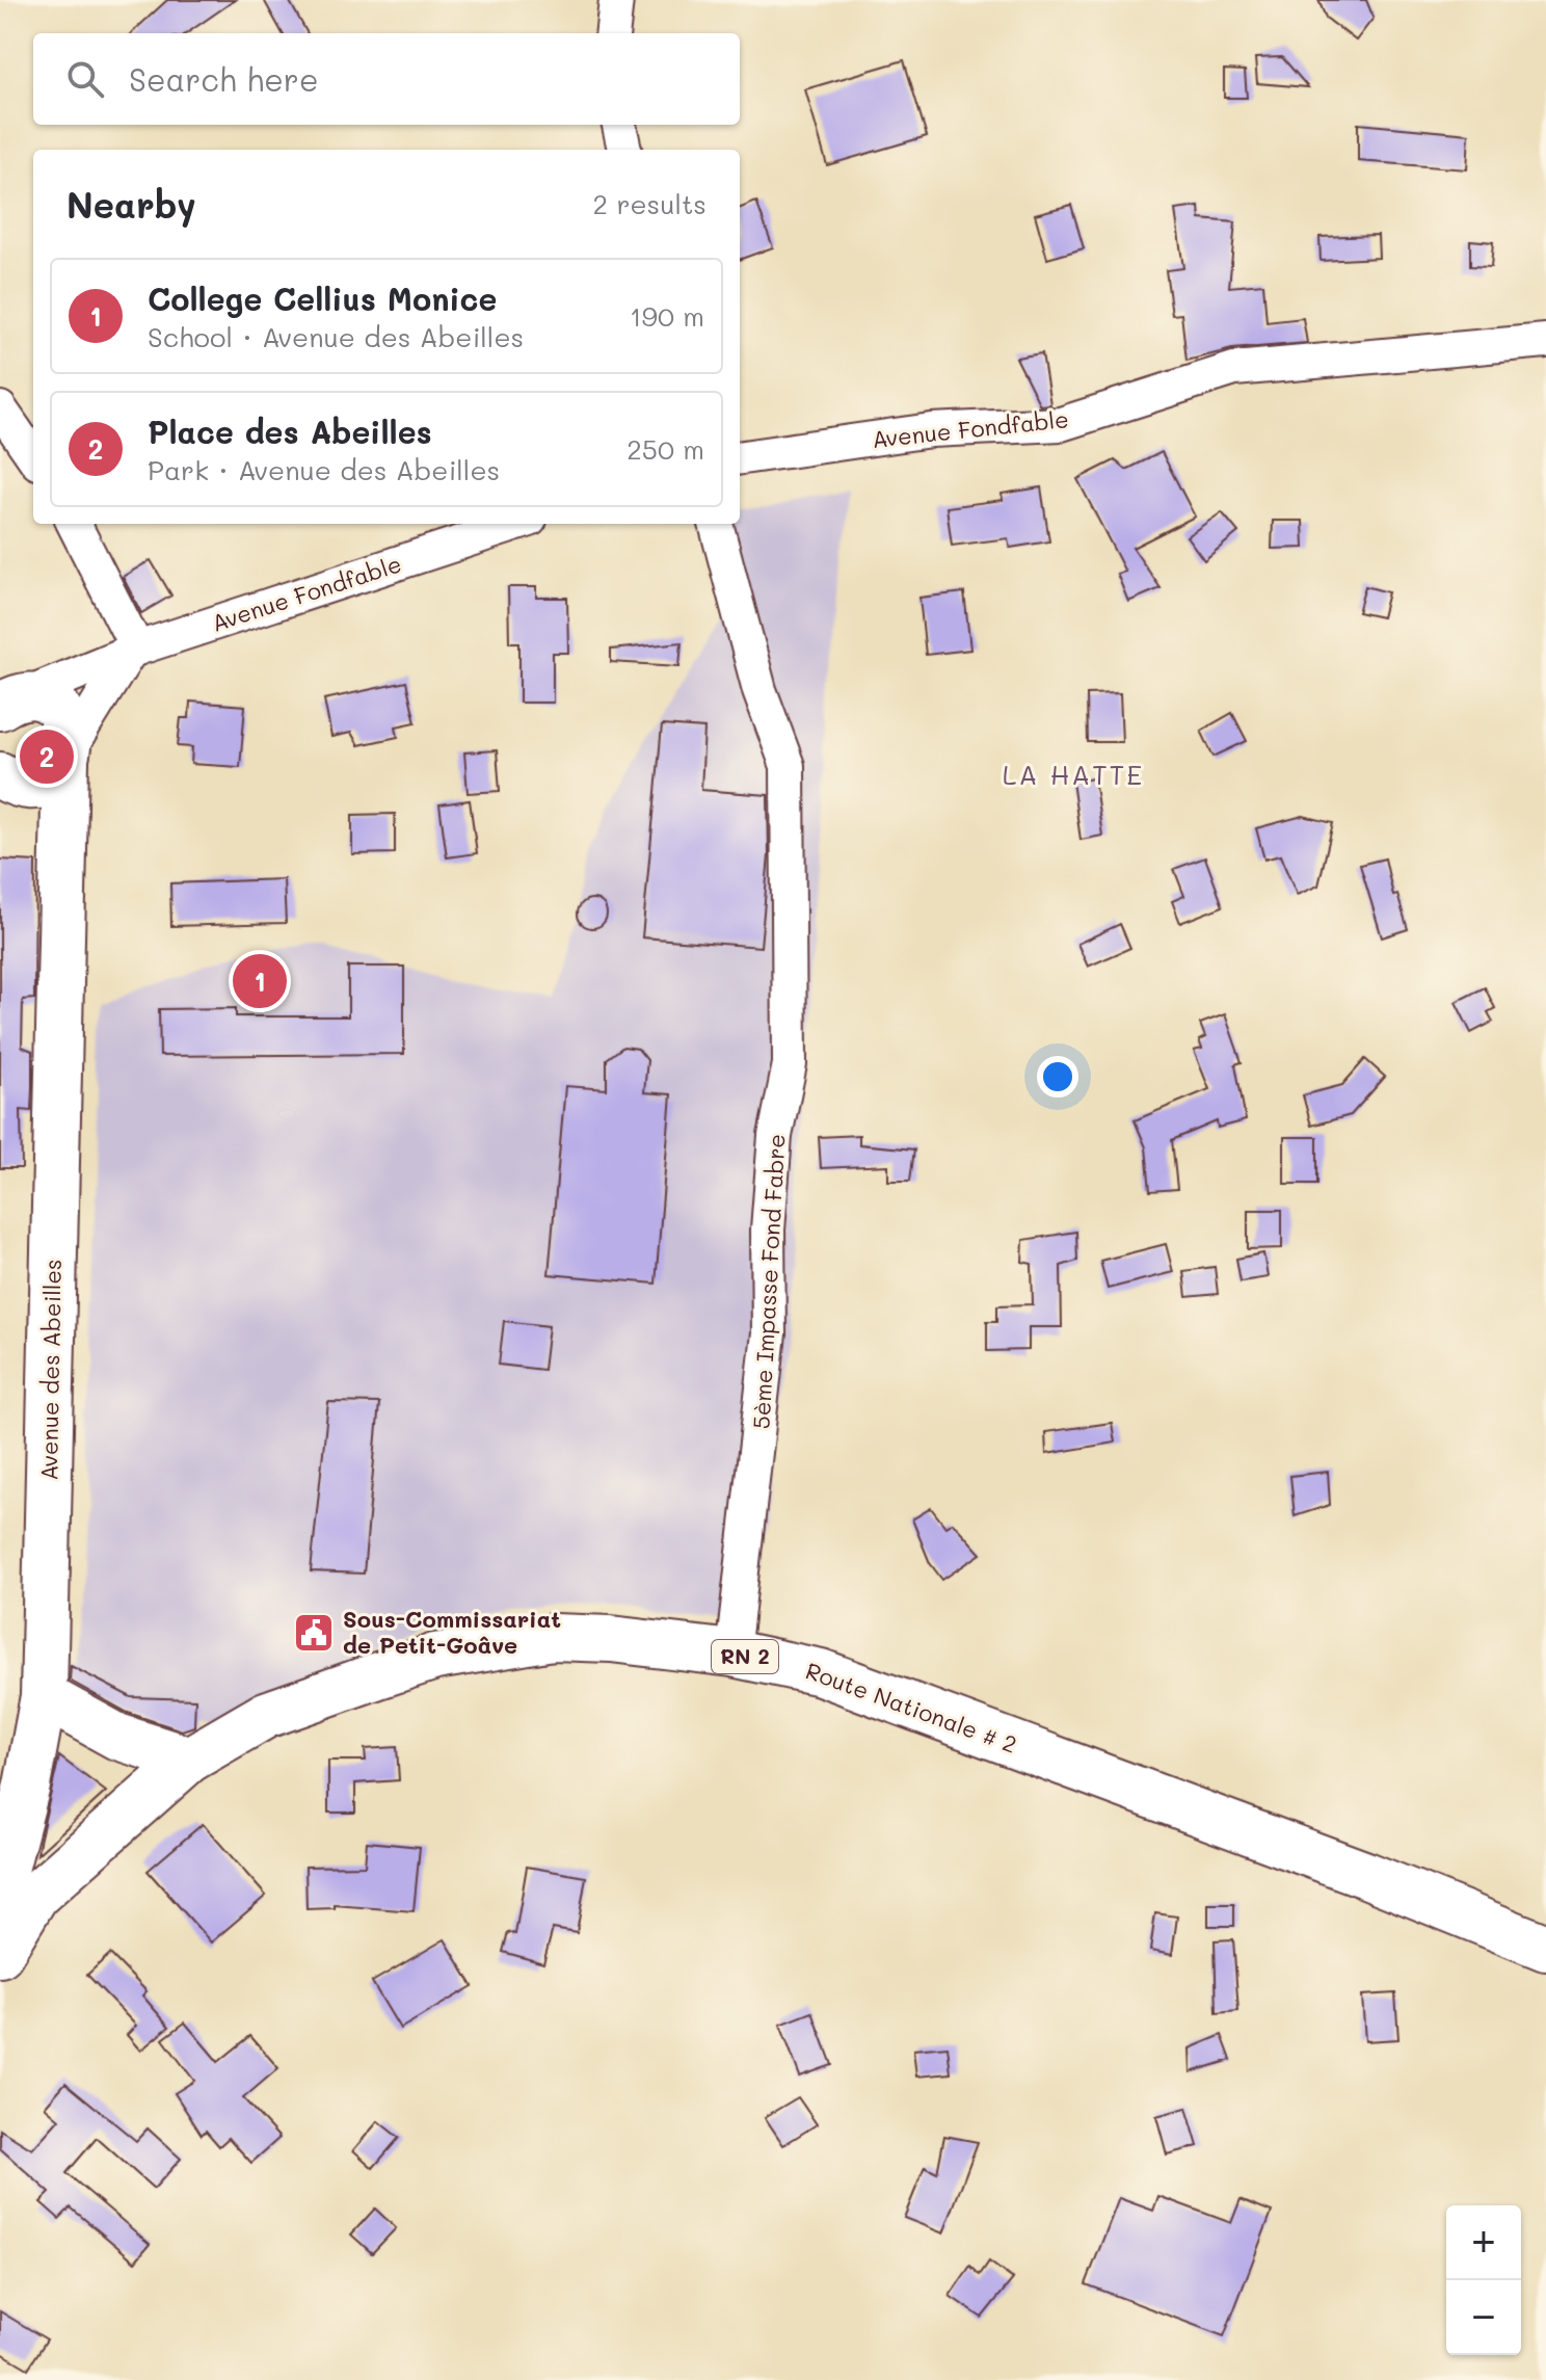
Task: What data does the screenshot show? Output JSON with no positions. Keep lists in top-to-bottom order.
{
  "streets": {
    "main road": ["Avenue des Abeilles", "RN 2", "Route Nationale # 2"],
    "street": ["Avenue Fondfable", "5ème Impasse Fond Fabre"]
  },
  "crossings": [
    ["5ème Impasse Fond Fabre", "Route Nationale # 2"]
  ],
  "districts": ["LA HATTE"],
  "places": {
    "public building": ["Sous-Commissariat de Petit-Goâve"]
  },
  "page": {
    "search": "Search here",
    "heading": ["Nearby", "2 results"],
    "list": [
      {
        "mark": "1",
        "name": "College Cellius Monice",
        "note": "School · Avenue des Abeilles",
        "value": "190 m"
      },
      {
        "mark": "2",
        "name": "Place des Abeilles",
        "note": "Park · Avenue des Abeilles",
        "value": "250 m"
      }
    ],
    "pins": ["2", "1"],
    "map_buttons": ["+", "−"]
  }
}
